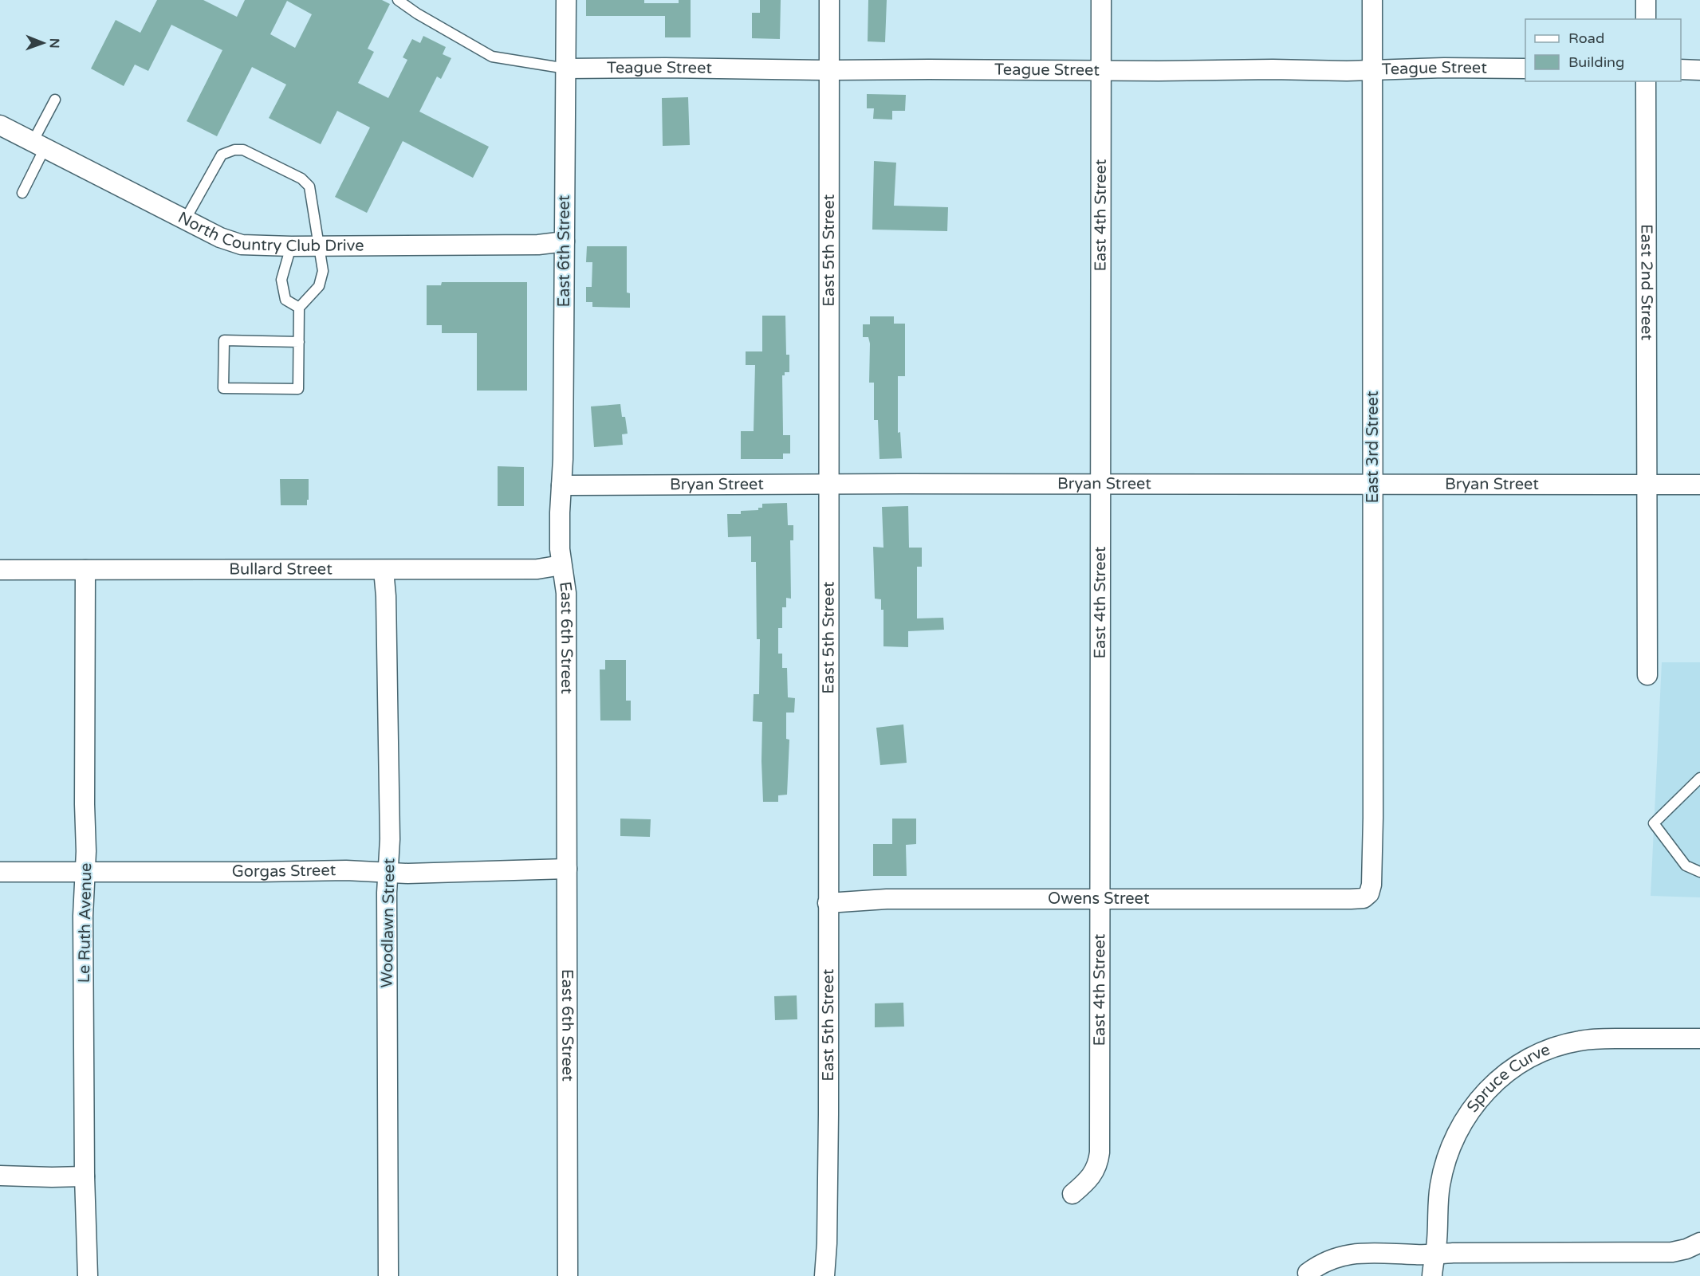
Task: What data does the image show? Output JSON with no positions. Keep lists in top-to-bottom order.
{
  "streets": {
    "street": [
      "Teague Street",
      "East 4th Street",
      "North Country Club Drive",
      "East 6th Street",
      "East 5th Street",
      "East 2nd Street",
      "East 3rd Street",
      "Bryan Street",
      "Bullard Street",
      "Gorgas Street",
      "Owens Street",
      "Le Ruth Avenue",
      "Woodlawn Street",
      "Spruce Curve"
    ]
  },
  "crossings": [
    ["Teague Street", "East 4th Street"],
    ["Teague Street", "East 6th Street"],
    ["Teague Street", "East 5th Street"],
    ["Teague Street", "East 3rd Street"],
    ["East 4th Street", "Bryan Street"],
    ["East 4th Street", "Owens Street"],
    ["North Country Club Drive", "East 6th Street"],
    ["East 6th Street", "Bryan Street"],
    ["East 6th Street", "Bullard Street"],
    ["East 6th Street", "Gorgas Street"],
    ["East 5th Street", "Bryan Street"],
    ["East 5th Street", "Owens Street"],
    ["East 2nd Street", "Bryan Street"],
    ["East 3rd Street", "Bryan Street"],
    ["East 3rd Street", "Owens Street"],
    ["Bullard Street", "Le Ruth Avenue"],
    ["Bullard Street", "Woodlawn Street"],
    ["Gorgas Street", "Le Ruth Avenue"],
    ["Gorgas Street", "Woodlawn Street"]
  ],
  "legend": ["Road", "Building"],
  "north": "right"
}
